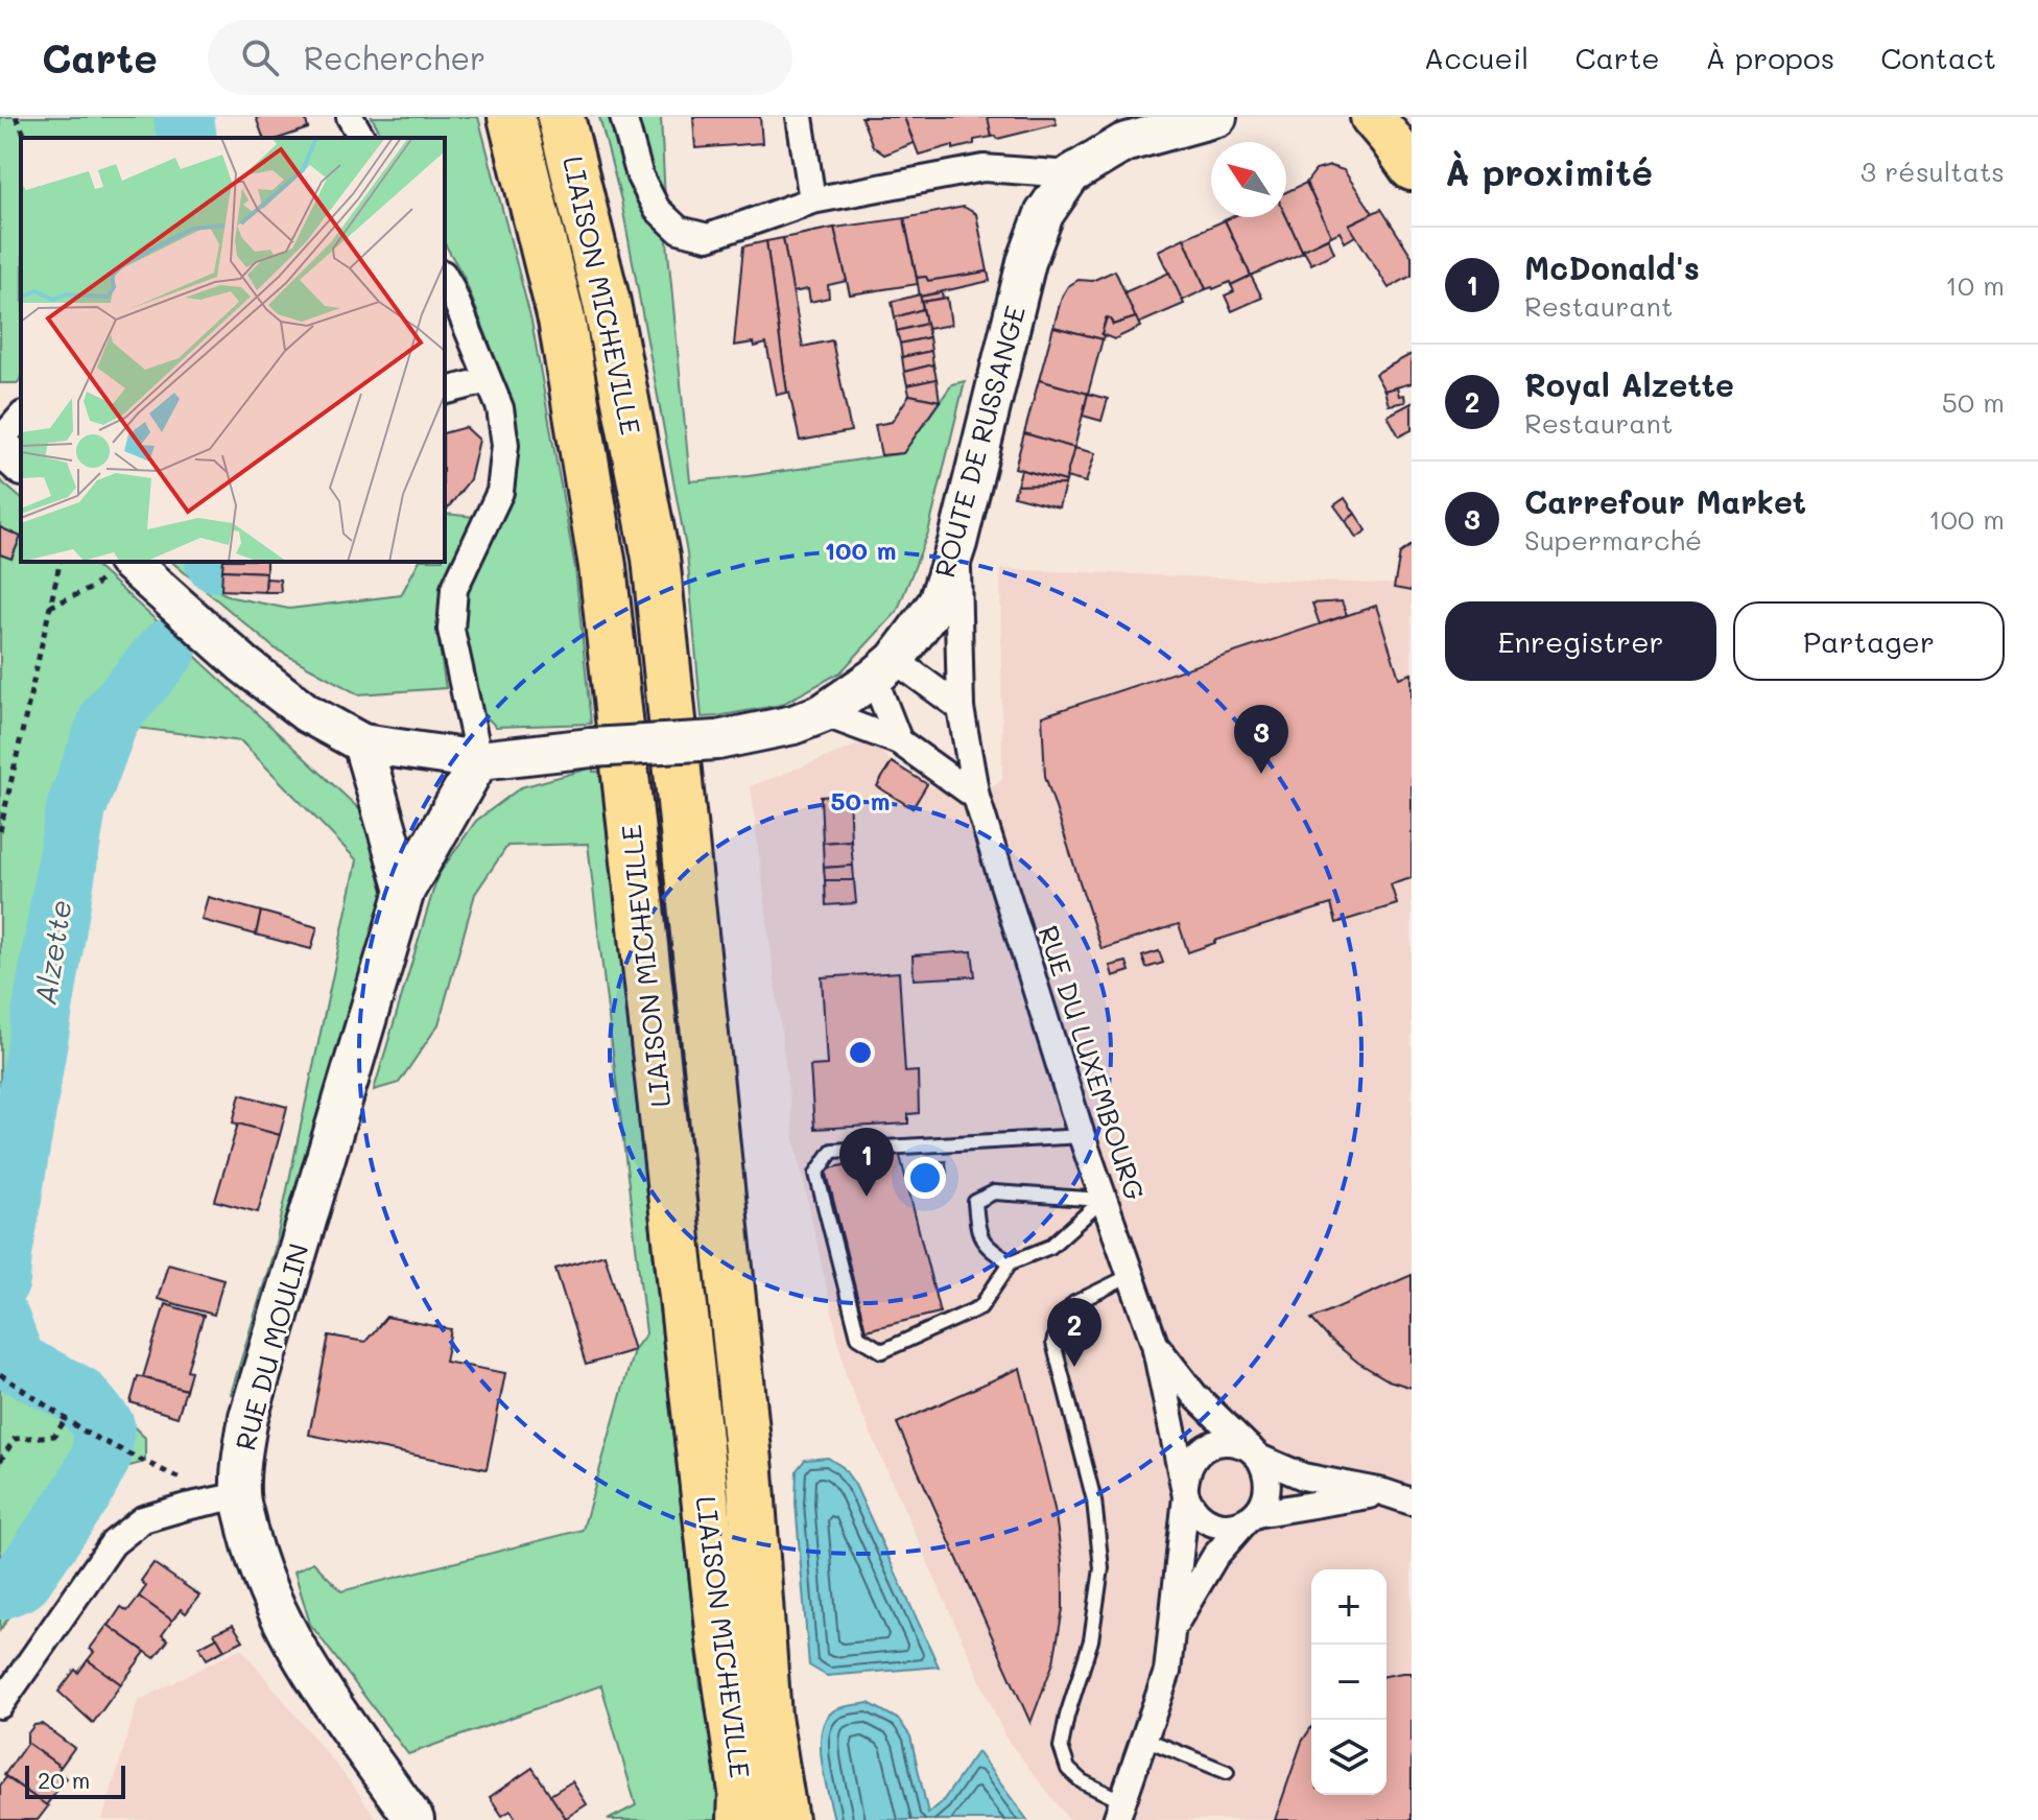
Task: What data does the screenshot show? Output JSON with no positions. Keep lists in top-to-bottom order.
{
  "streets": {
    "highway": ["LIAISON MICHEVILLE"],
    "main road": ["ROUTE DE RUSSANGE", "RUE DU MOULIN"],
    "street": ["RUE DU LUXEMBOURG"]
  },
  "crossings": [
    ["ROUTE DE RUSSANGE", "RUE DU LUXEMBOURG"],
    ["ROUTE DE RUSSANGE", "RUE DU MOULIN"]
  ],
  "water": ["Alzette"],
  "scale_bar": "20 m",
  "north": "top left",
  "page": {
    "header": "Carte",
    "search": "Rechercher",
    "nav": [
      "Accueil",
      "Carte",
      "À propos",
      "Contact"
    ],
    "heading": ["À proximité", "3 résultats"],
    "list": [
      {
        "mark": "1",
        "name": "McDonald's",
        "note": "Restaurant",
        "value": "10 m"
      },
      {
        "mark": "2",
        "name": "Royal Alzette",
        "note": "Restaurant",
        "value": "50 m"
      },
      {
        "mark": "3",
        "name": "Carrefour Market",
        "note": "Supermarché",
        "value": "100 m"
      }
    ],
    "buttons": ["Enregistrer", "Partager"],
    "pins": ["3", "1", "2"],
    "map_buttons": ["+", "−"],
    "scale": "20 m"
  },
  "rings": ["100 m", "50 m"]
}
